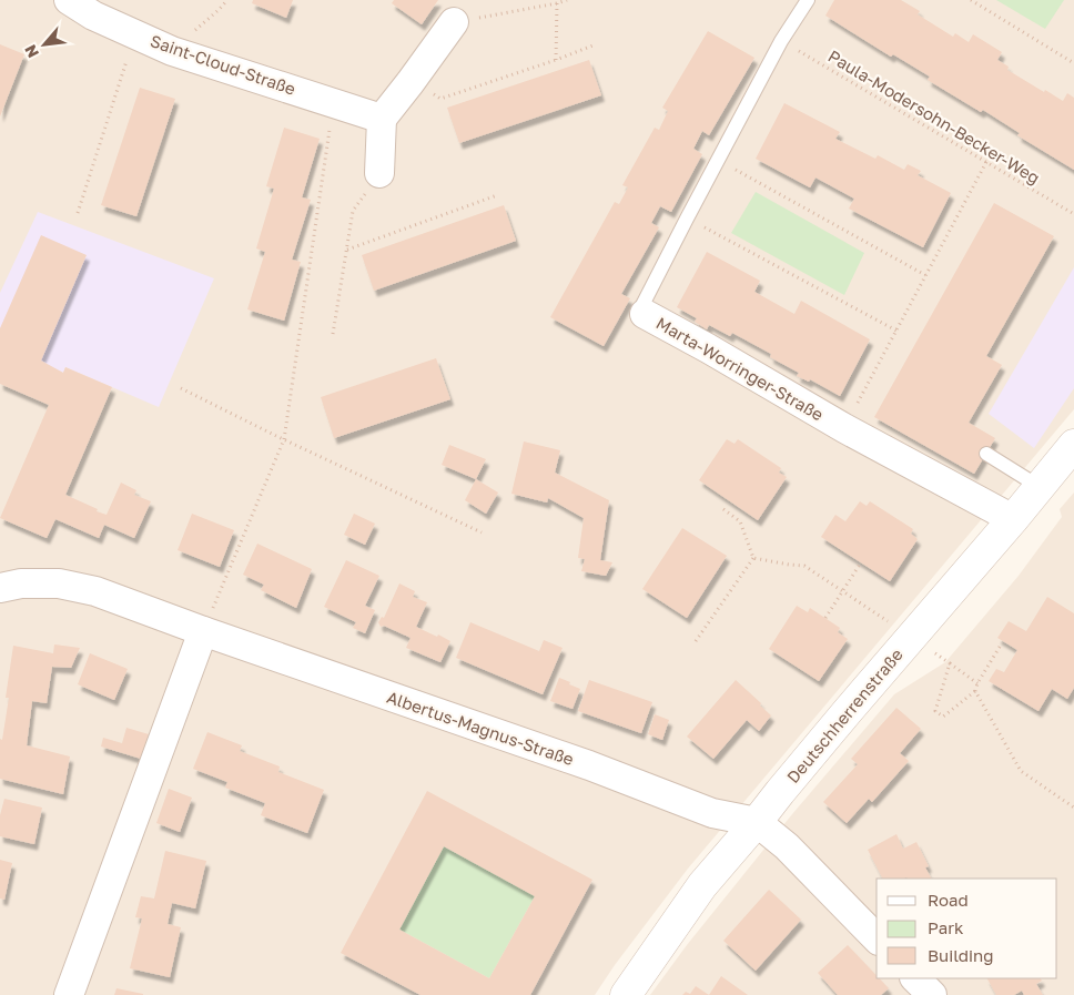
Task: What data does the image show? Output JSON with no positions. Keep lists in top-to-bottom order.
{
  "streets": {
    "street": [
      "Saint-Cloud-Straße",
      "Marta-Worringer-Straße",
      "Deutschherrenstraße",
      "Albertus-Magnus-Straße"
    ],
    "path": ["Paula-Modersohn-Becker-Weg"]
  },
  "crossings": [
    ["Paula-Modersohn-Becker-Weg", "Marta-Worringer-Straße"],
    ["Marta-Worringer-Straße", "Deutschherrenstraße"],
    ["Deutschherrenstraße", "Albertus-Magnus-Straße"]
  ],
  "legend": ["Road", "Park", "Building"],
  "north": "bottom left"
}
